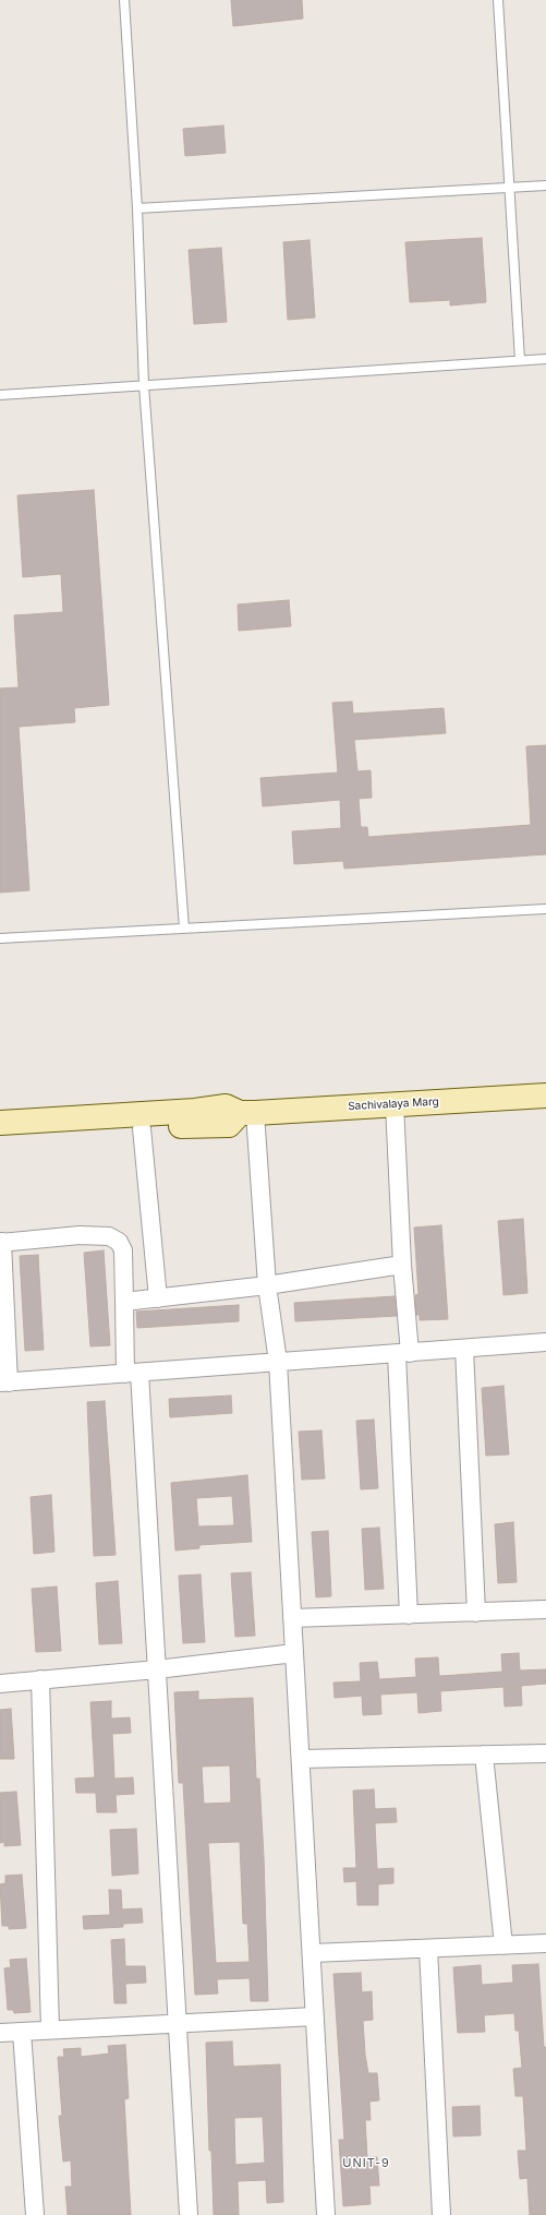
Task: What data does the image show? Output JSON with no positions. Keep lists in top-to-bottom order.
{
  "streets": {
    "main road": ["Sachivalaya Marg"]
  },
  "districts": ["UNIT-9"]
}
